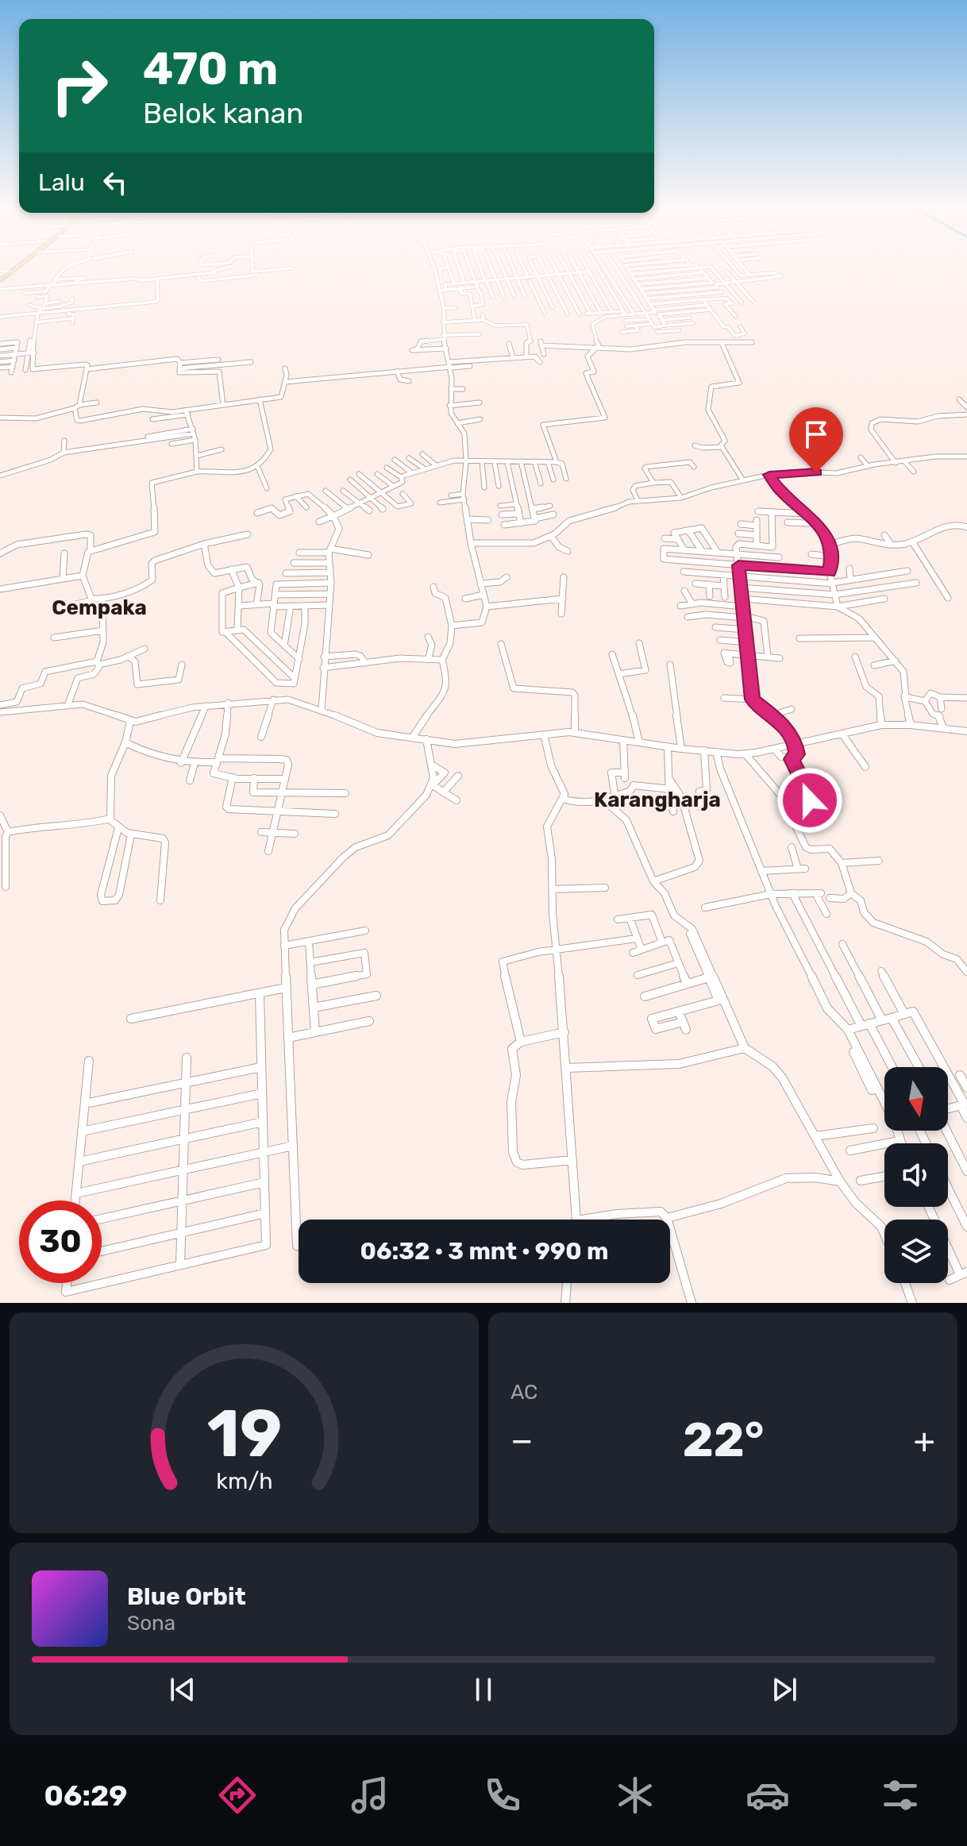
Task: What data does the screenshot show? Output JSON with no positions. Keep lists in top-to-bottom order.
{
  "districts": ["Cempaka", "Karangharja"],
  "north": "bottom",
  "page": {
    "turn": ["470 m", "Belok kanan"],
    "then": "Lalu",
    "limit": "30",
    "trip": "06:32 · 3 mnt · 990 m",
    "tile": "AC",
    "heat": ["−", "22°", "+"],
    "song": ["Blue Orbit", "Sona"],
    "tabs": "06:29",
    "gauge": ["19", "km/h"]
  }
}
